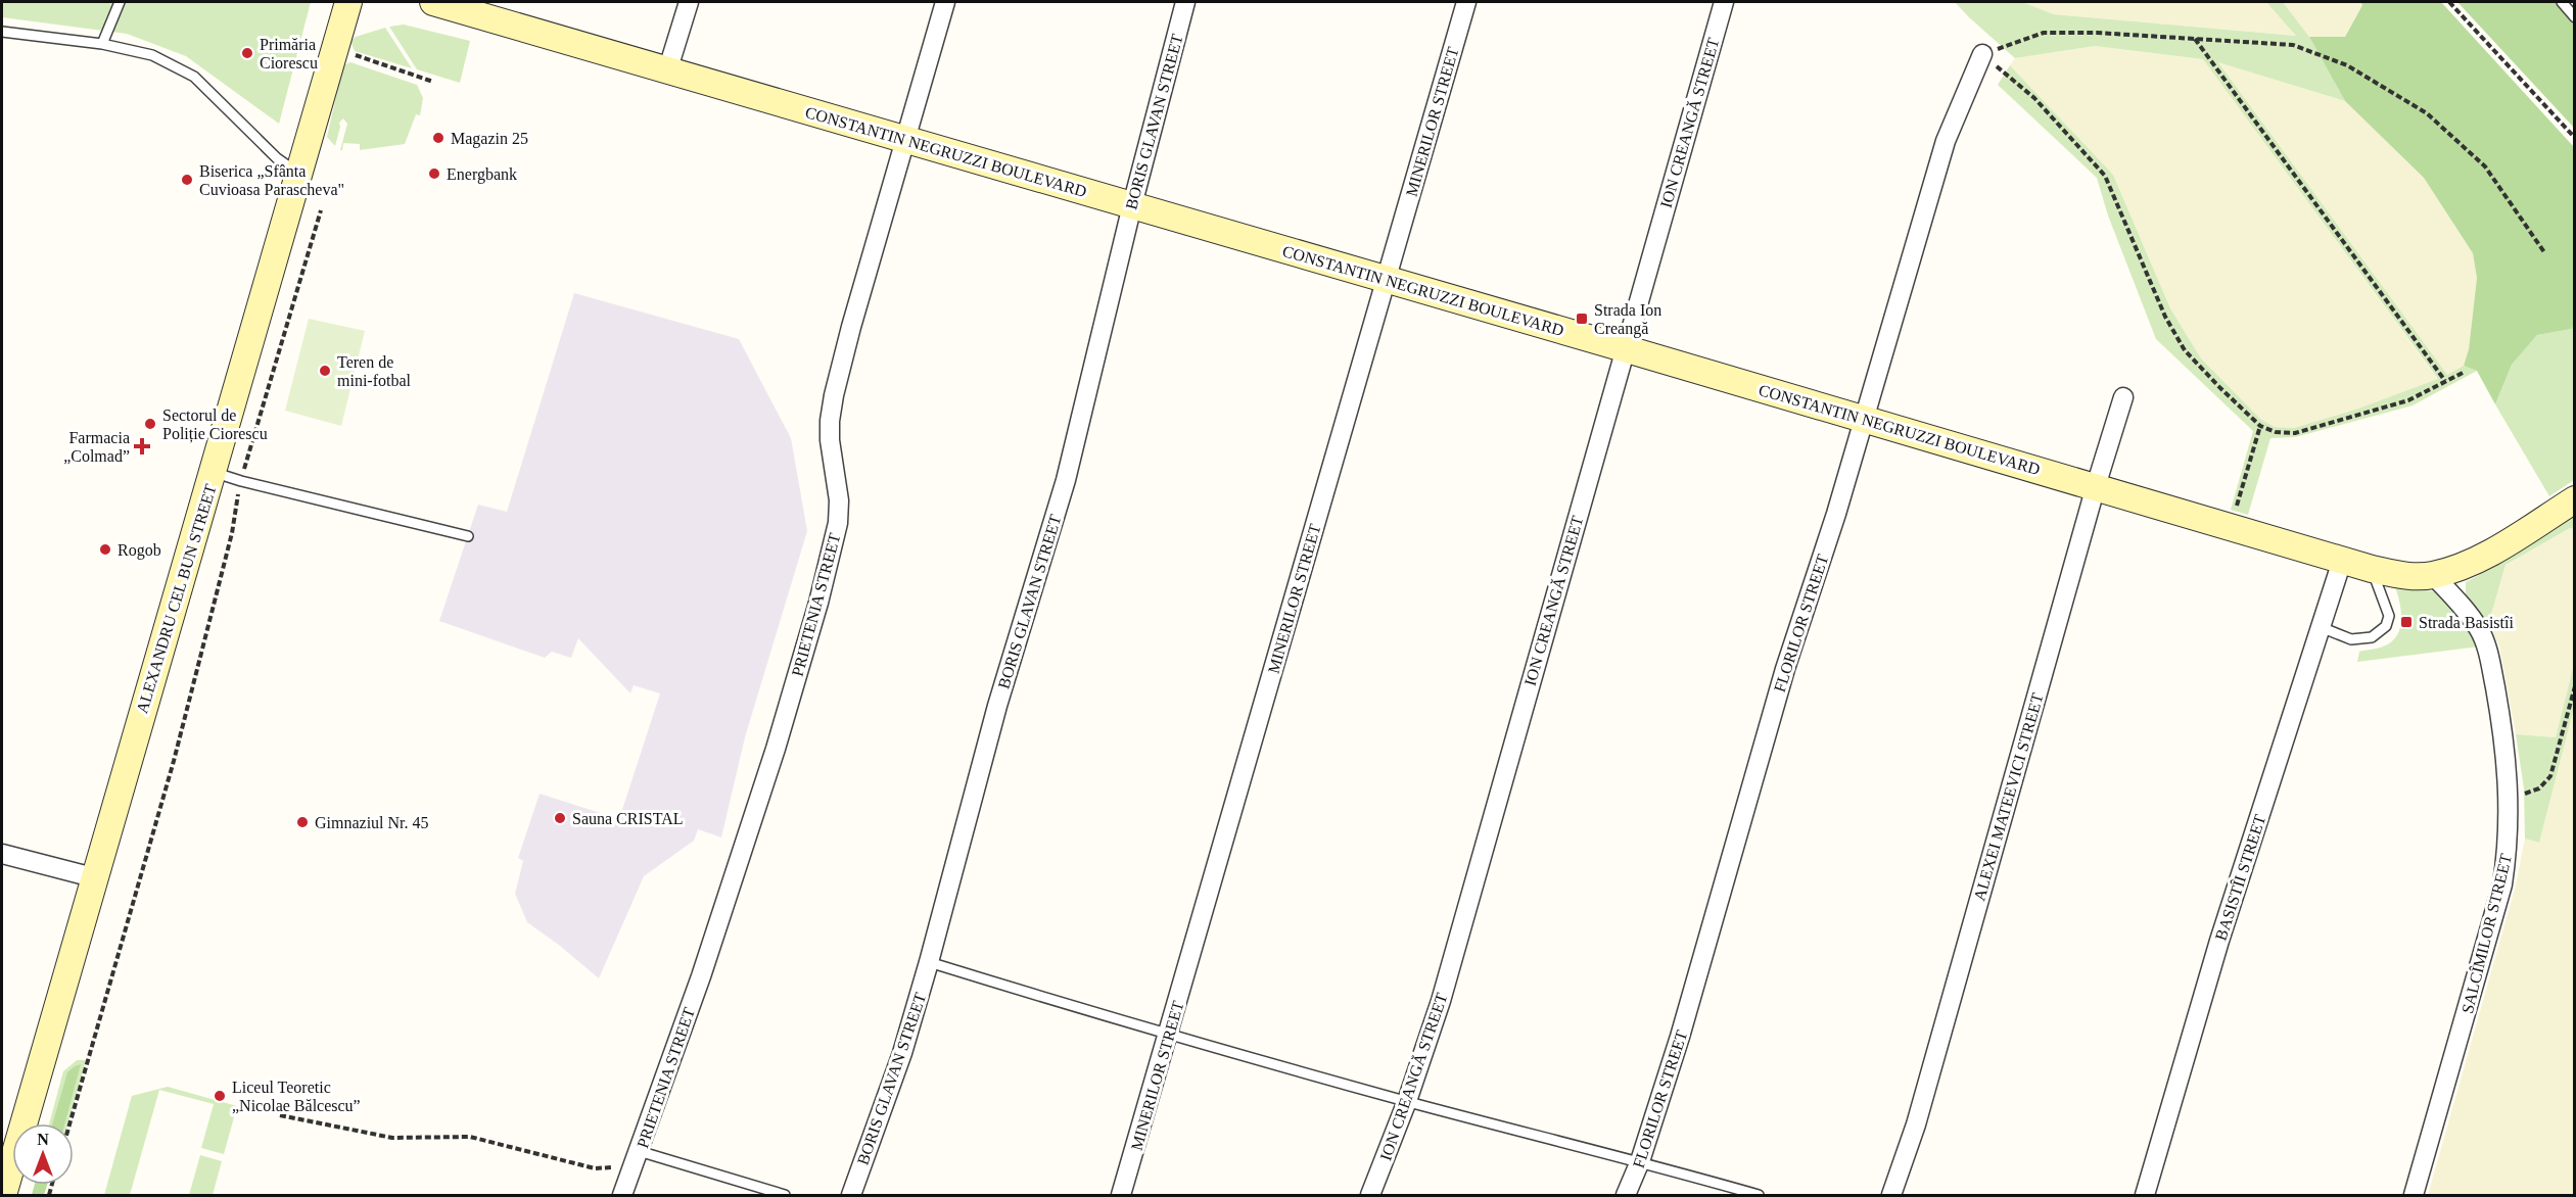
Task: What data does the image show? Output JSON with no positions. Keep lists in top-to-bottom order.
{
  "streets": {
    "street": [
      "BORIS GLAVAN STREET",
      "MINERILOR STREET",
      "ION CREANGĂ STREET",
      "CONSTANTIN NEGRUZZI BOULEVARD",
      "ALEXANDRU CEL BUN STREET",
      "PRIETENIA STREET",
      "FLORILOR STREET",
      "ALEXEI MATEEVICI STREET",
      "BASISTÎI STREET",
      "SALCÎMILOR STREET"
    ]
  },
  "crossings": [
    ["BORIS GLAVAN STREET", "CONSTANTIN NEGRUZZI BOULEVARD"],
    ["MINERILOR STREET", "CONSTANTIN NEGRUZZI BOULEVARD"],
    ["ION CREANGĂ STREET", "CONSTANTIN NEGRUZZI BOULEVARD"],
    ["CONSTANTIN NEGRUZZI BOULEVARD", "PRIETENIA STREET"],
    ["CONSTANTIN NEGRUZZI BOULEVARD", "FLORILOR STREET"],
    ["CONSTANTIN NEGRUZZI BOULEVARD", "ALEXEI MATEEVICI STREET"],
    ["CONSTANTIN NEGRUZZI BOULEVARD", "BASISTÎI STREET"],
    ["CONSTANTIN NEGRUZZI BOULEVARD", "SALCÎMILOR STREET"]
  ],
  "places": {
    "other": [
      "Primăria Ciorescu",
      "Magazin 25",
      "Energbank",
      "Biserica „Sfânta Cuvioasa Parascheva\"",
      "Teren de mini-fotbal",
      "Sectorul de Poliție Ciorescu",
      "Rogob",
      "Sauna CRISTAL",
      "Gimnaziul Nr. 45",
      "Liceul Teoretic „Nicolae Bălcescu”"
    ],
    "transit": ["Strada Ion Creangă", "Strada Basistîi"],
    "health": ["Farmacia „Colmad”"]
  },
  "north": "top"
}
